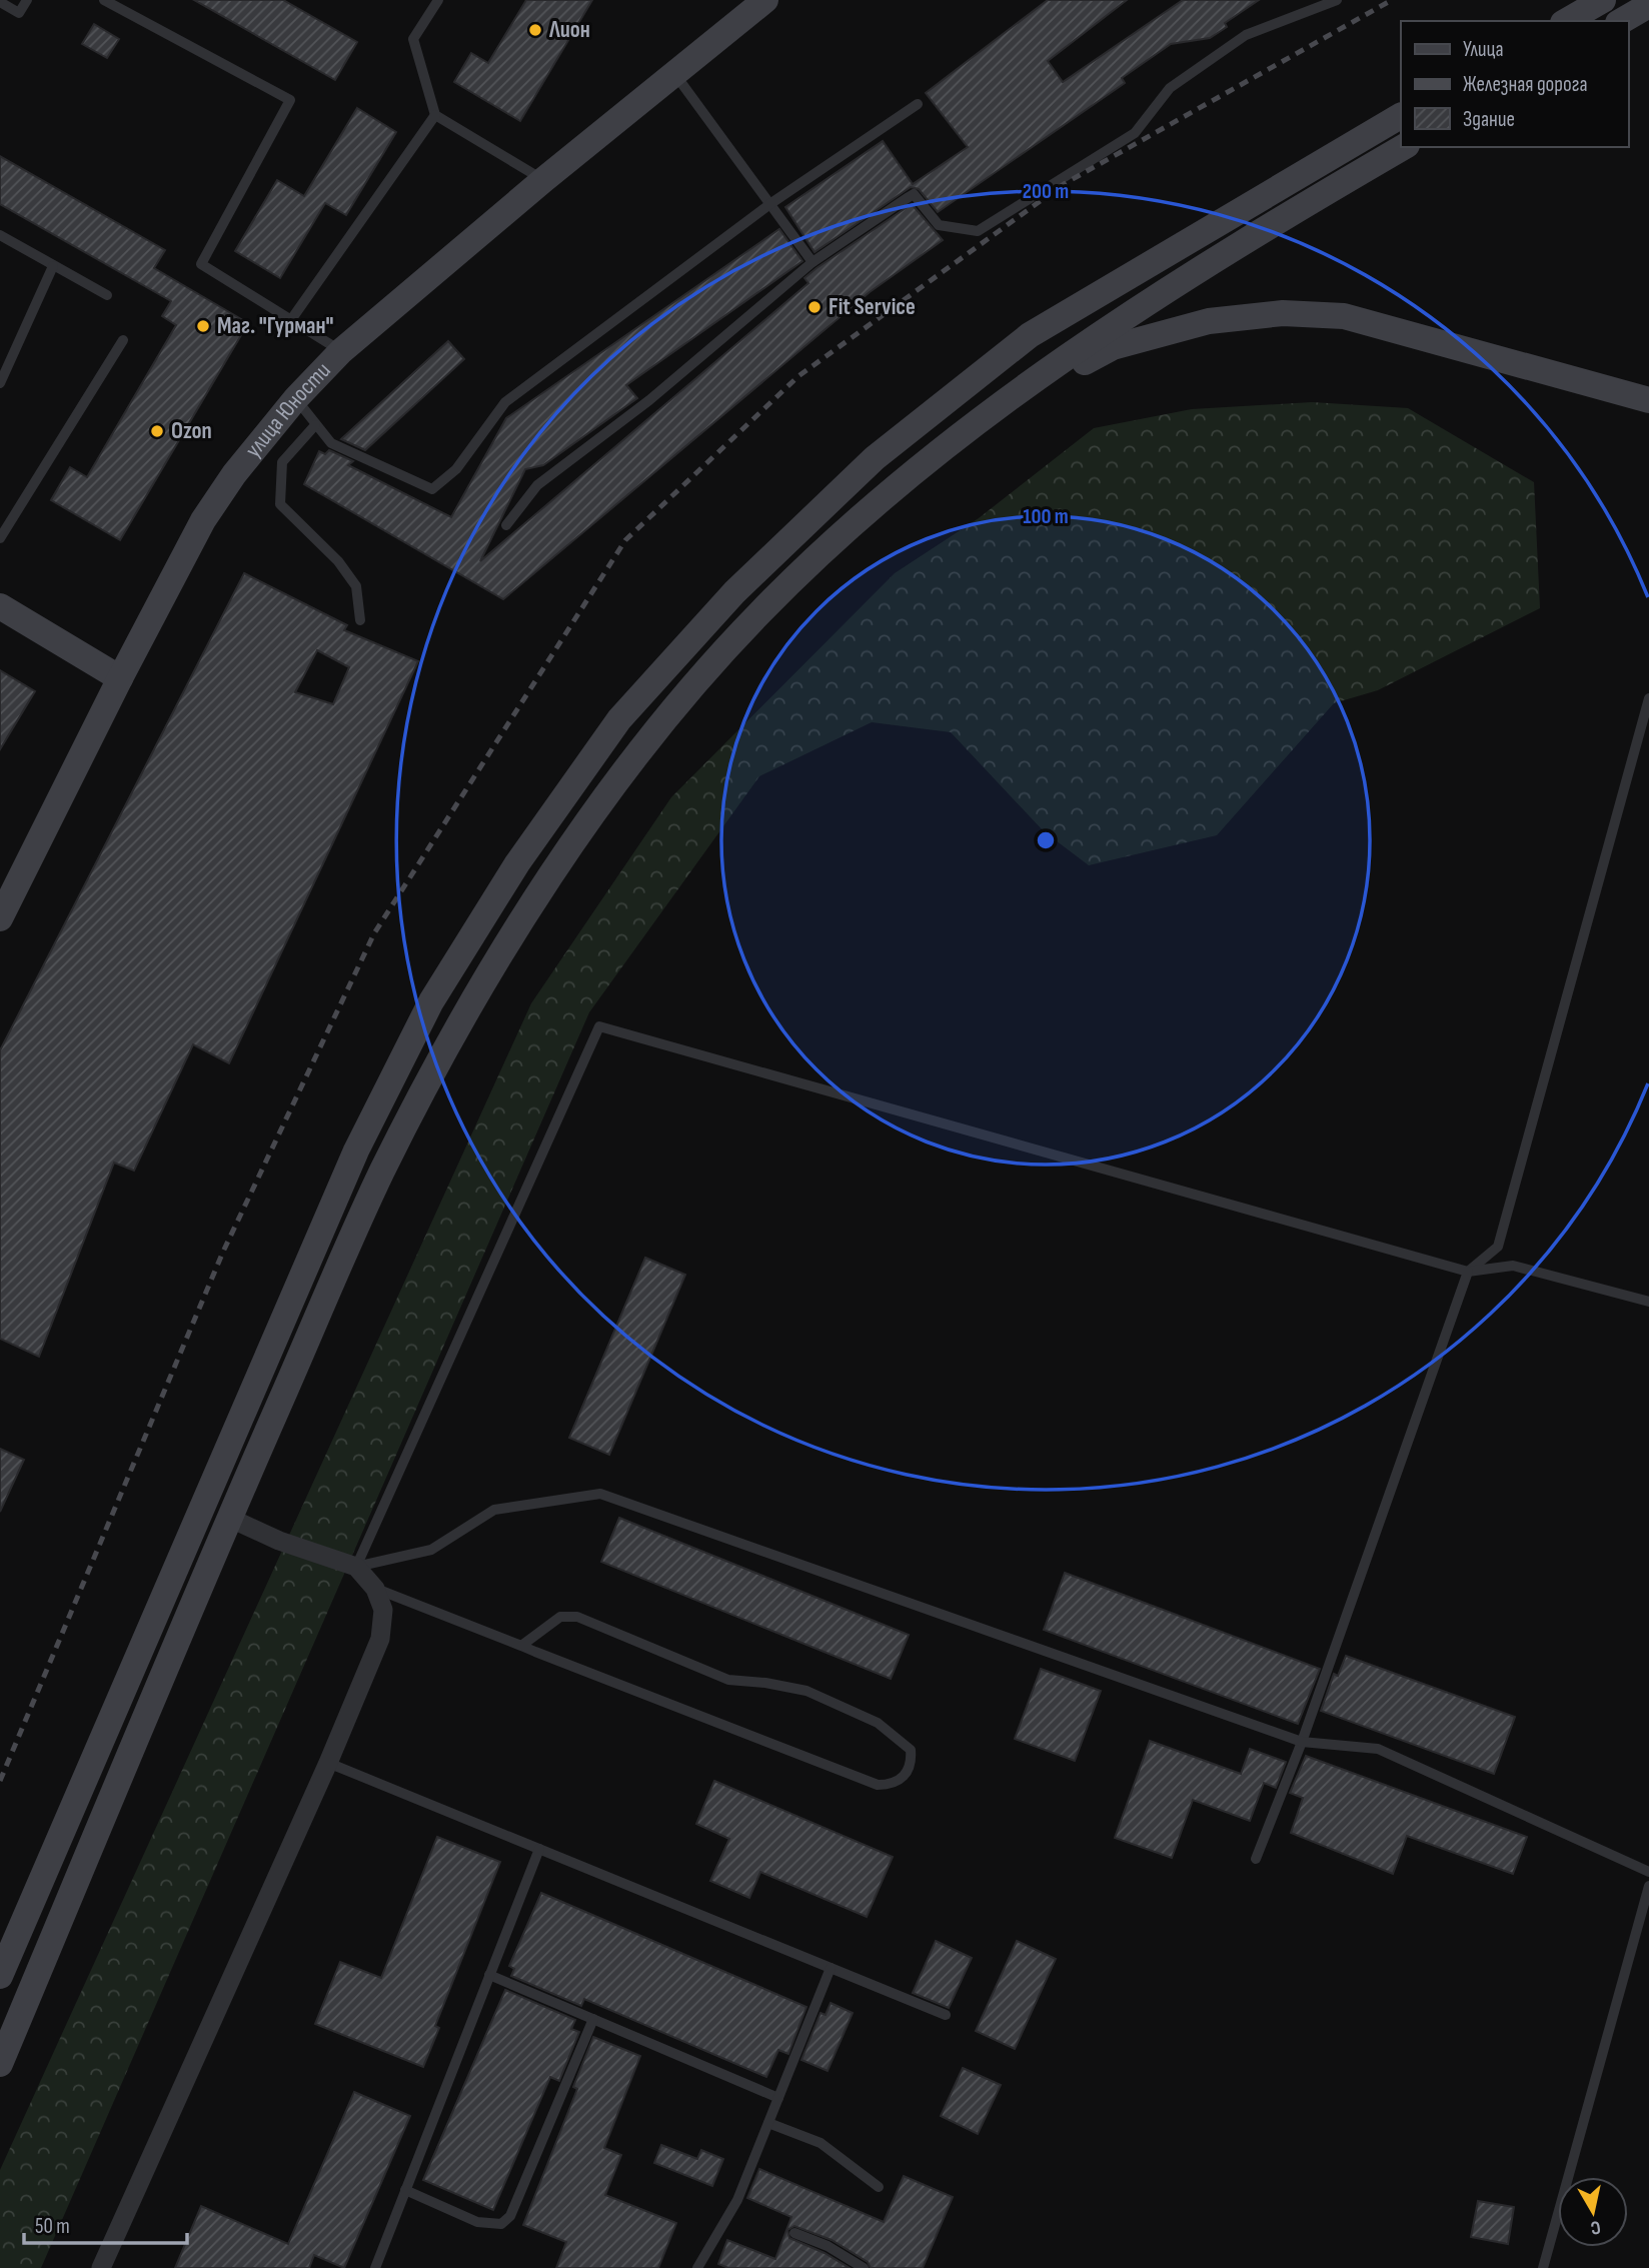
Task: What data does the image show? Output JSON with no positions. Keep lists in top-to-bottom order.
{
  "streets": {
    "main road": ["улица Юности"]
  },
  "places": [
    "Лион",
    "Fit Service",
    "Маг. \"Гурман\"",
    "Ozon"
  ],
  "legend": ["Улица", "Железная дорога", "Здание"],
  "scale_bar": "50 m",
  "north": "bottom",
  "rings": ["200 m", "100 m"]
}
